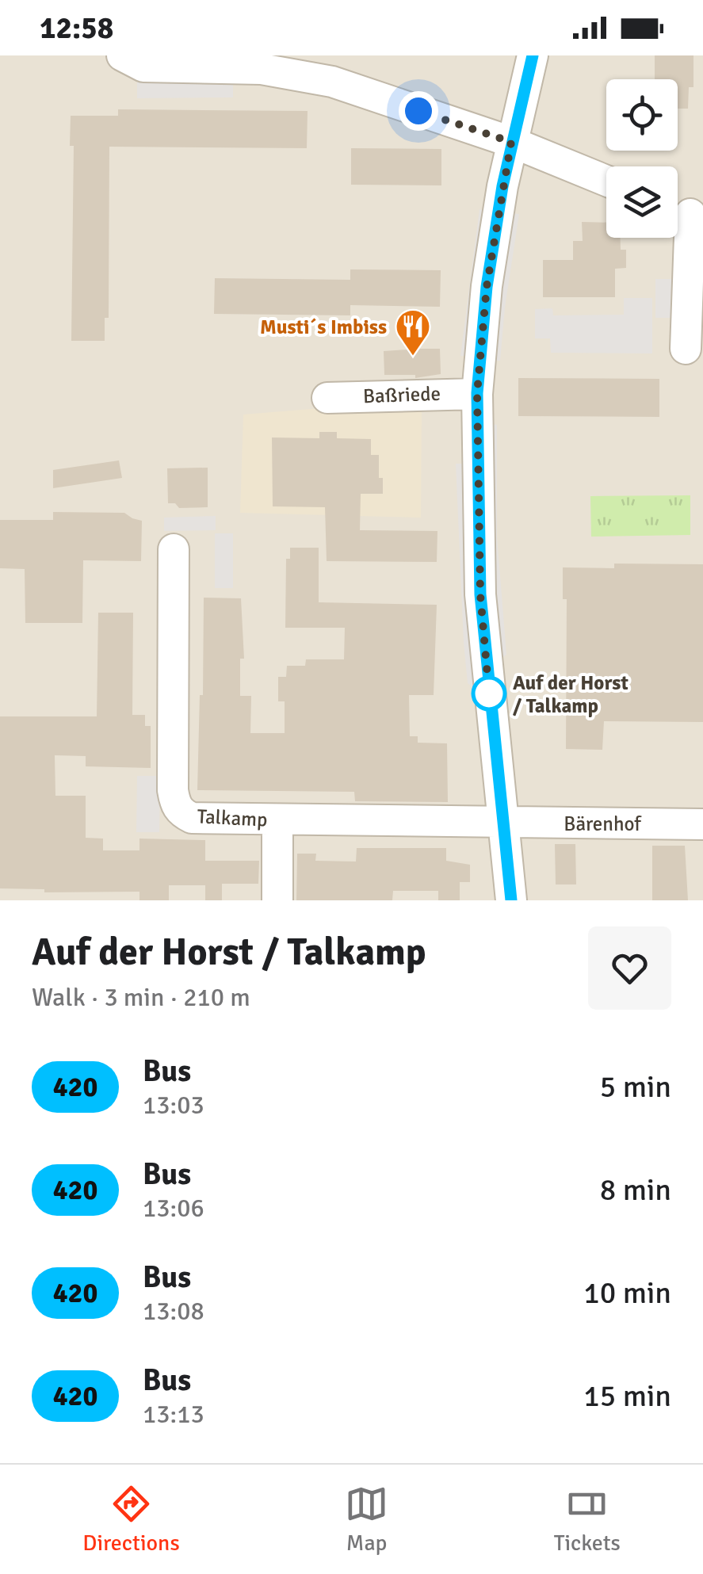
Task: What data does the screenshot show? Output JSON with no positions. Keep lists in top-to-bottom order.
{
  "streets": {
    "street": ["Baßriede", "Talkamp", "Bärenhof"]
  },
  "crossings": [
    ["Talkamp", "Bärenhof"]
  ],
  "places": {
    "restaurant": ["Musti´s Imbiss"],
    "other": ["Auf der Horst / Talkamp"]
  },
  "lines": ["bus line 420"],
  "page": {
    "status": "12:58",
    "heading": ["Auf der Horst / Talkamp", "Walk · 3 min · 210 m"],
    "list": [
      {
        "mark": "420",
        "name": "Bus",
        "note": "13:03",
        "value": "5 min"
      },
      {
        "mark": "420",
        "name": "Bus",
        "note": "13:06",
        "value": "8 min"
      },
      {
        "mark": "420",
        "name": "Bus",
        "note": "13:08",
        "value": "10 min"
      },
      {
        "mark": "420",
        "name": "Bus",
        "note": "13:13",
        "value": "15 min"
      }
    ],
    "tabs": ["Directions", "Map", "Tickets"]
  }
}
